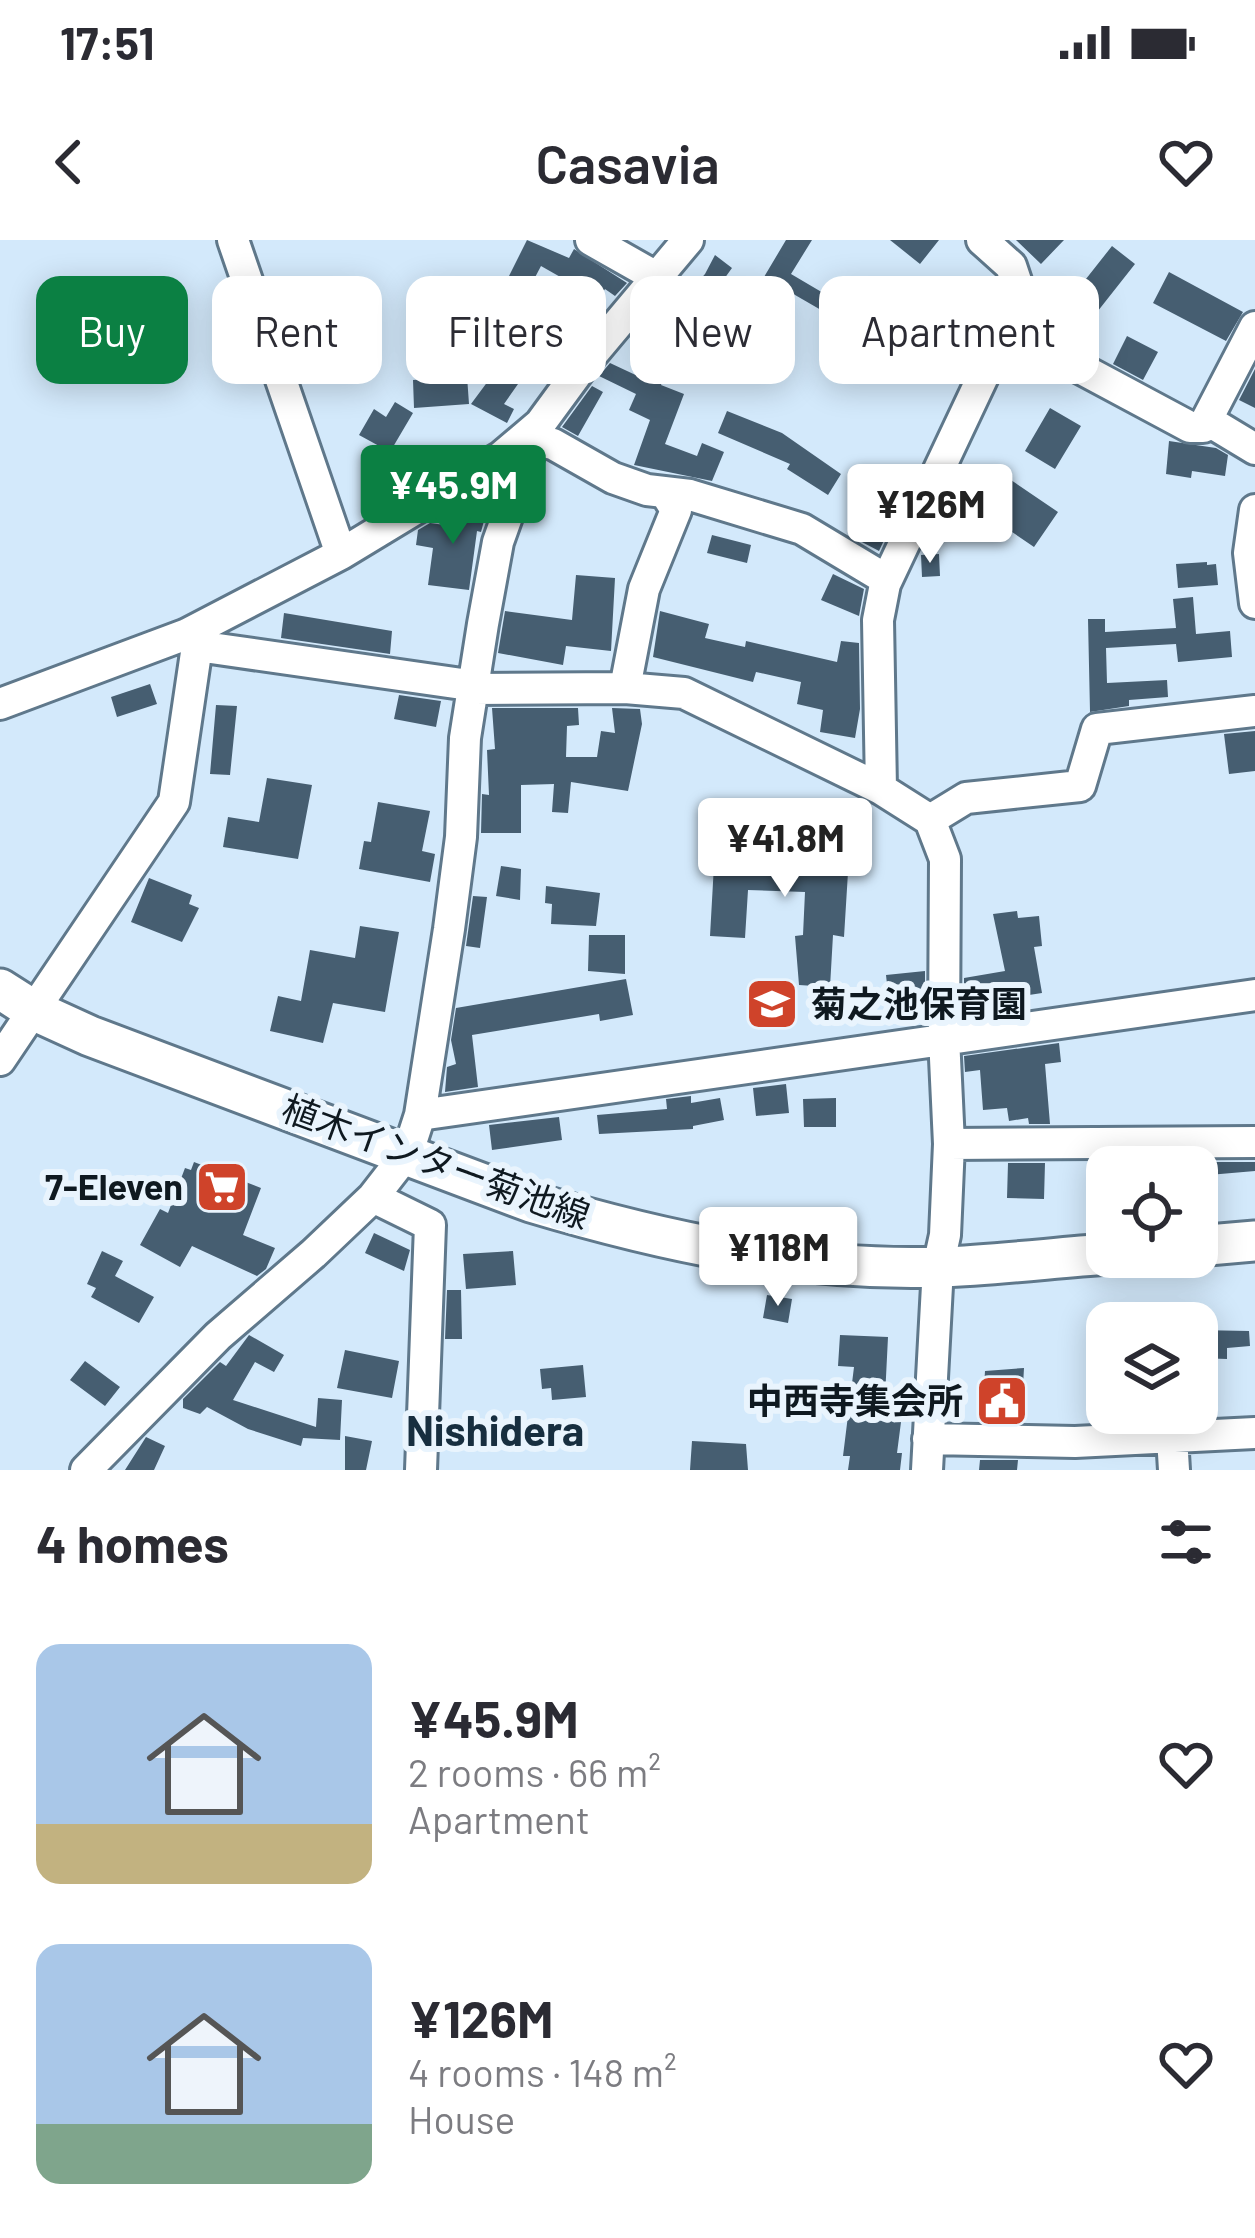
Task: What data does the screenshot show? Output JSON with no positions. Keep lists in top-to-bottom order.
{
  "streets": {
    "main road": ["植木インター菊池線"]
  },
  "districts": ["Nishidera"],
  "places": {
    "school or university": ["菊之池保育園"],
    "supermarket": ["7-Eleven"],
    "public building": ["中西寺集会所"]
  },
  "page": {
    "status": "17:51",
    "header": "Casavia",
    "chip": [
      "Buy",
      "Rent",
      "Filters",
      "New",
      "Apartment"
    ],
    "price": [
      "¥45.9M",
      "¥126M",
      "¥41.8M",
      "¥118M"
    ],
    "heading": "4 homes",
    "list": [
      {
        "name": "¥45.9M",
        "note": "2 rooms · 66 m² · Apartment"
      },
      {
        "name": "¥126M",
        "note": "4 rooms · 148 m² · House"
      }
    ]
  }
}
